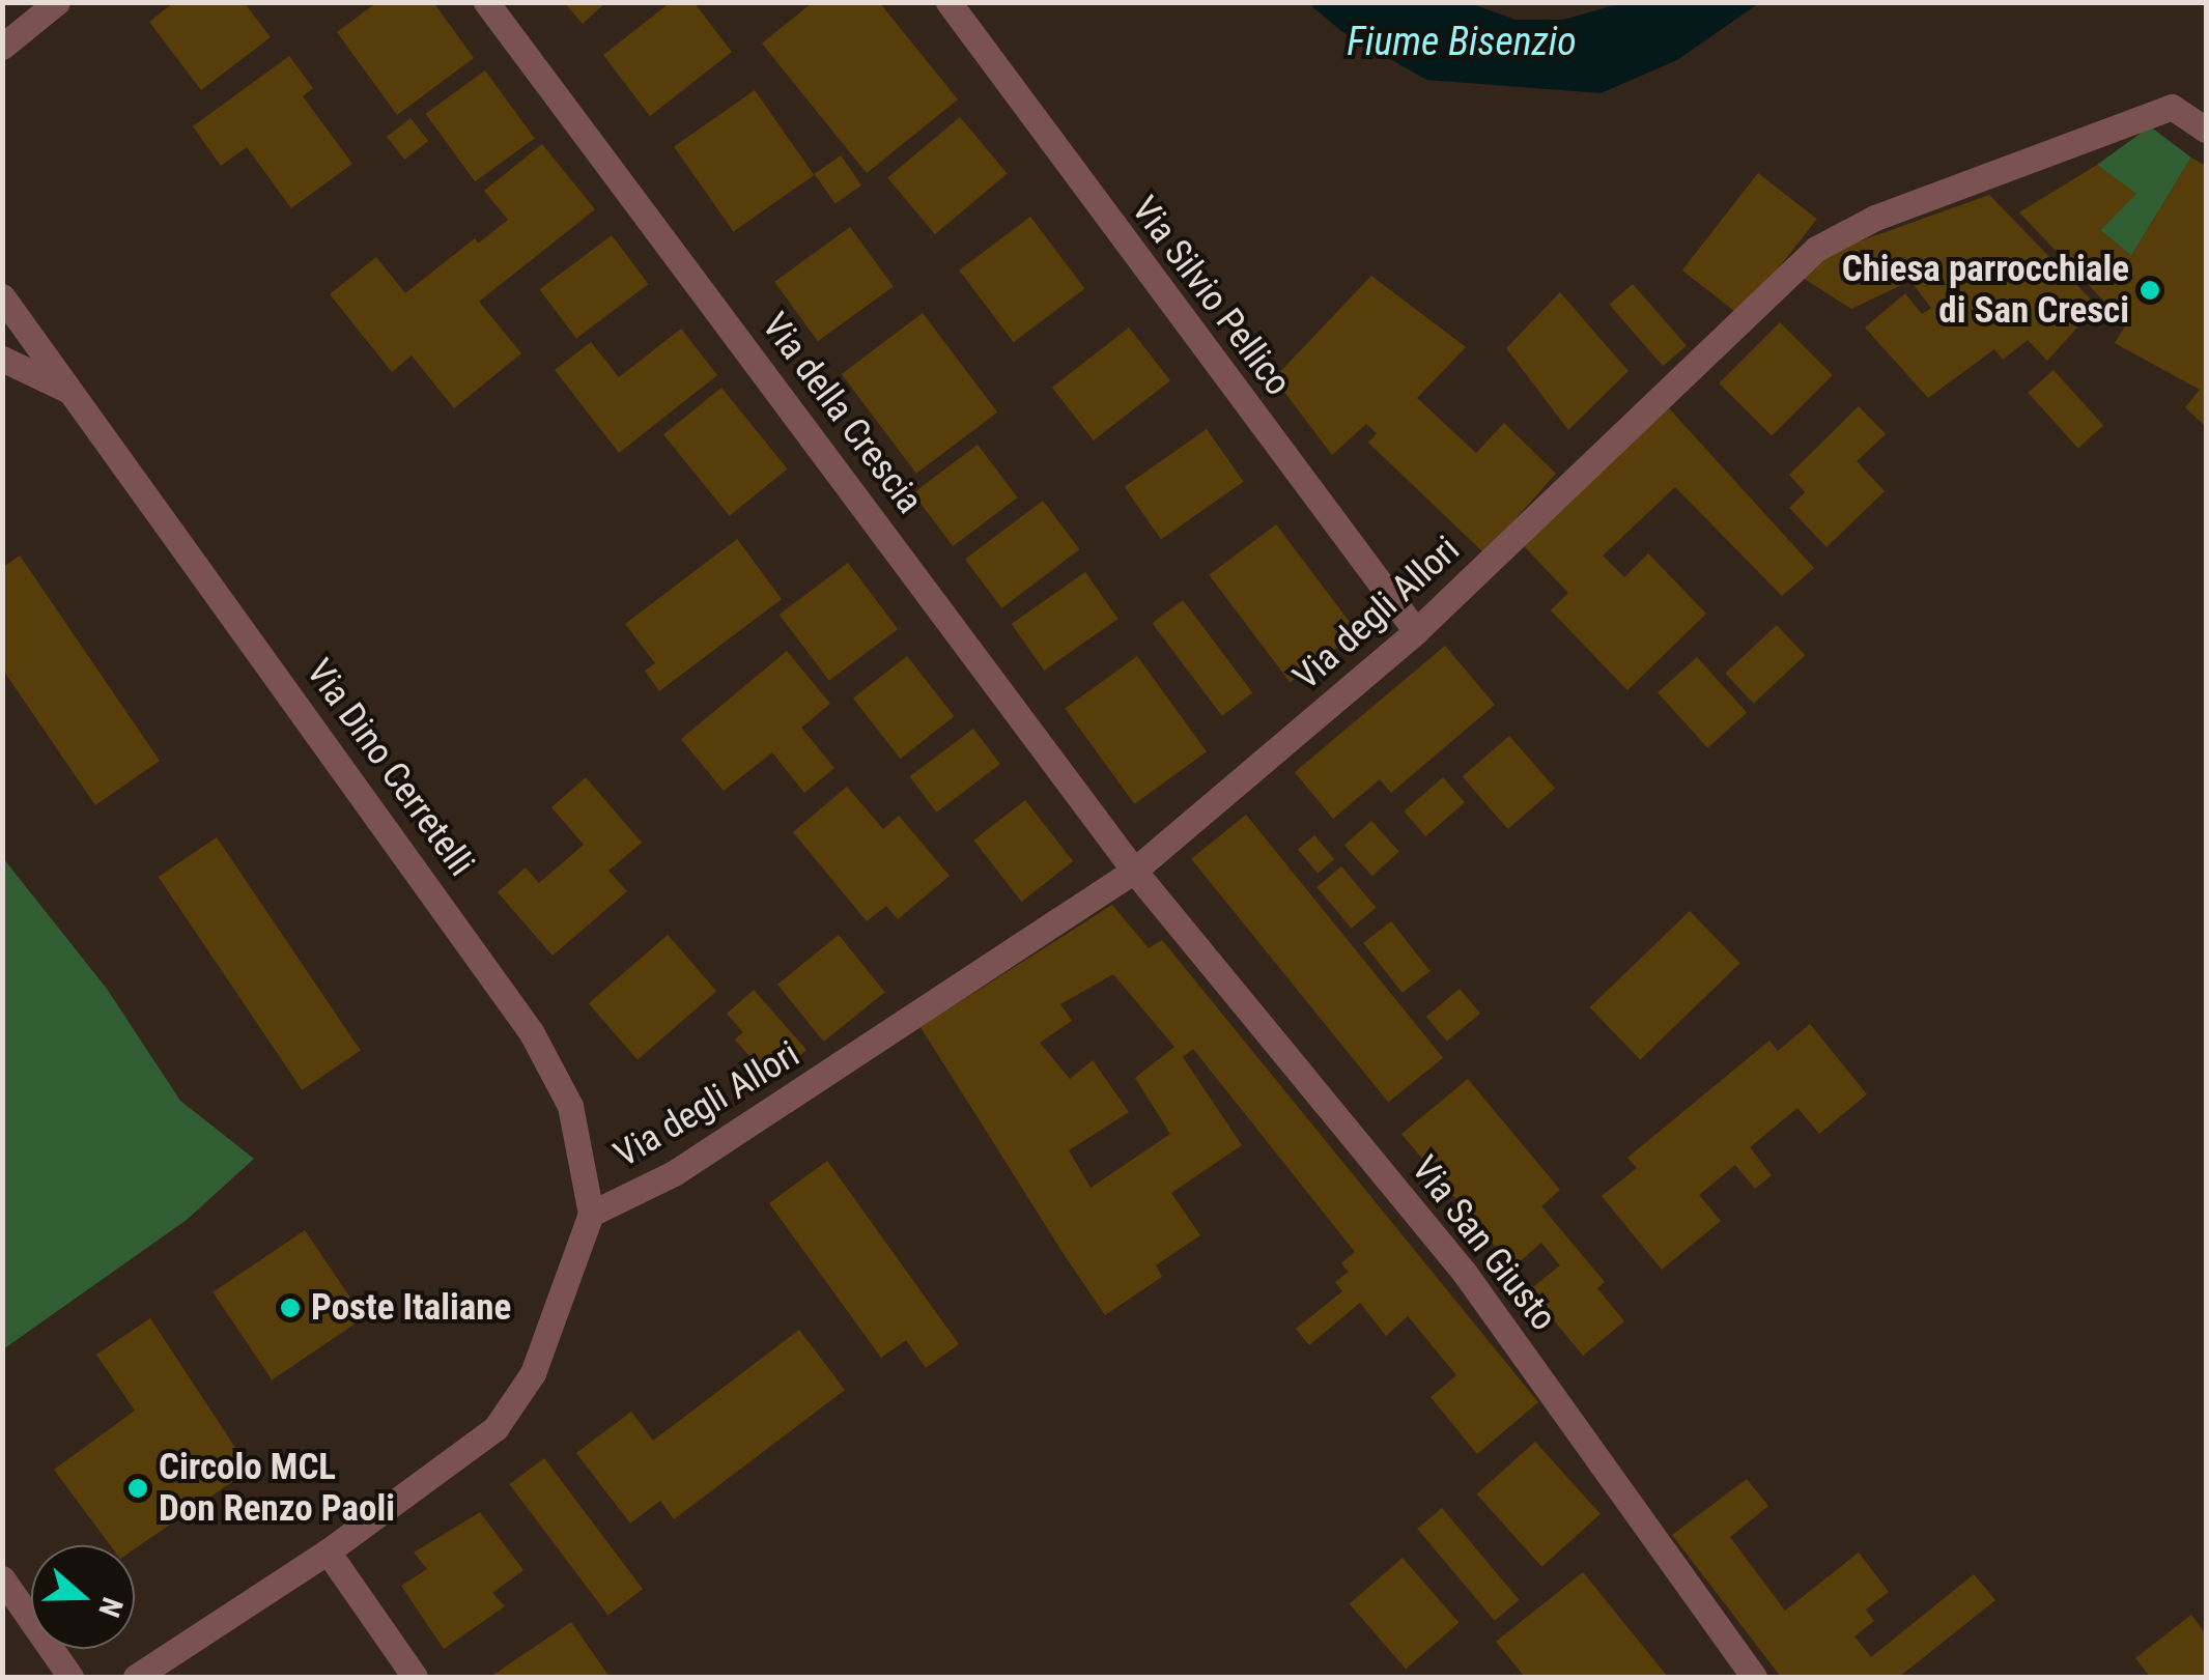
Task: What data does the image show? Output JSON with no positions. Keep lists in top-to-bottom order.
{
  "streets": {
    "street": [
      "Via Silvio Pellico",
      "Via della Crescia",
      "Via degli Allori",
      "Via Dino Cerretelli",
      "Via San Giusto"
    ]
  },
  "crossings": [
    ["Via Silvio Pellico", "Via degli Allori"],
    ["Via della Crescia", "Via degli Allori"],
    ["Via della Crescia", "Via San Giusto"],
    ["Via degli Allori", "Via Dino Cerretelli"],
    ["Via degli Allori", "Via San Giusto"]
  ],
  "water": ["Fiume Bisenzio"],
  "places": ["Chiesa parrocchiale di San Cresci", "Poste Italiane", "Circolo MCL Don Renzo Paoli"],
  "north": "right"
}
